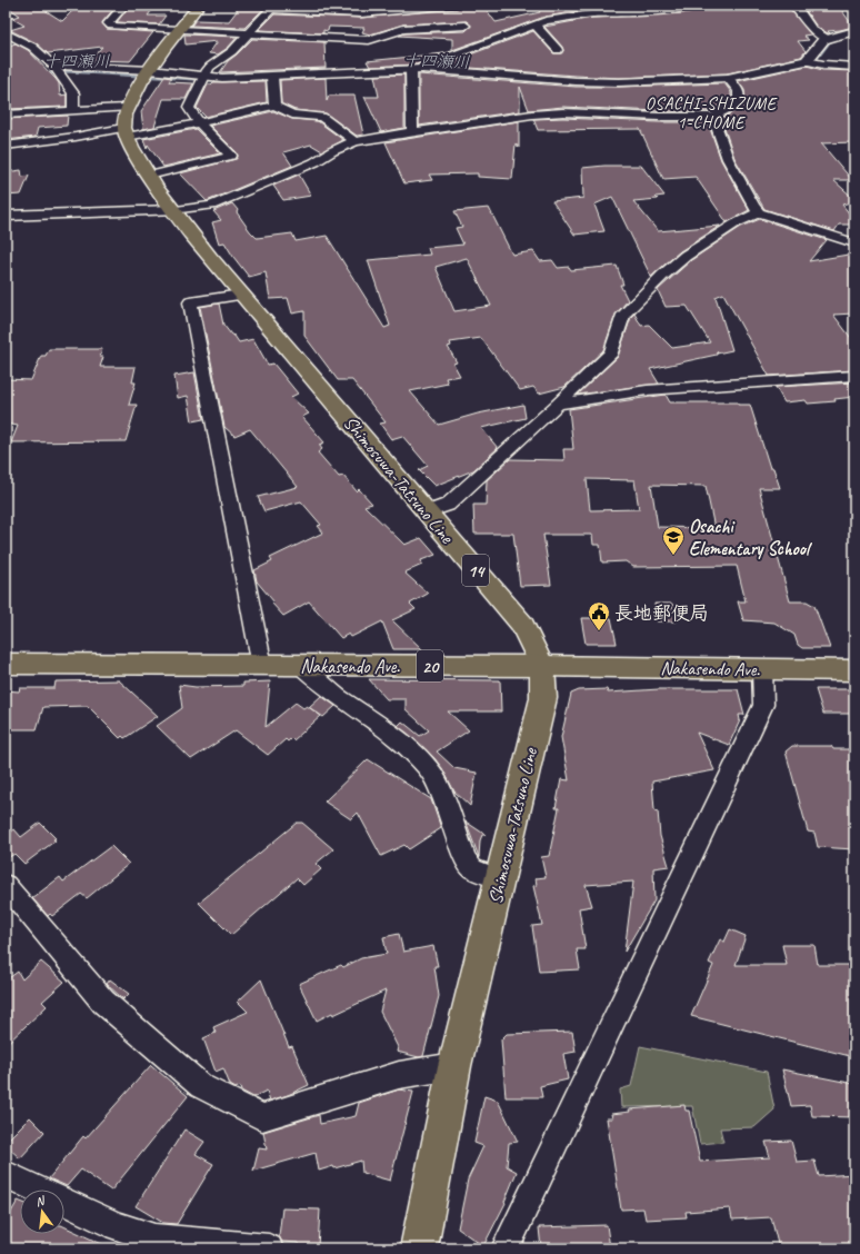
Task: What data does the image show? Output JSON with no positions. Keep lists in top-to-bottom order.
{
  "streets": {
    "main road": [
      "Shimosuwa-Tatsuno Line",
      "14",
      "Nakasendo Ave.",
      "20"
    ]
  },
  "crossings": [
    ["Shimosuwa-Tatsuno Line", "Nakasendo Ave."]
  ],
  "districts": ["OSACHI-SHIZUME 1-CHOME"],
  "water": ["十四瀬川"],
  "places": {
    "school or university": ["Osachi Elementary School"],
    "public building": ["長地郵便局"]
  },
  "north": "top"
}
